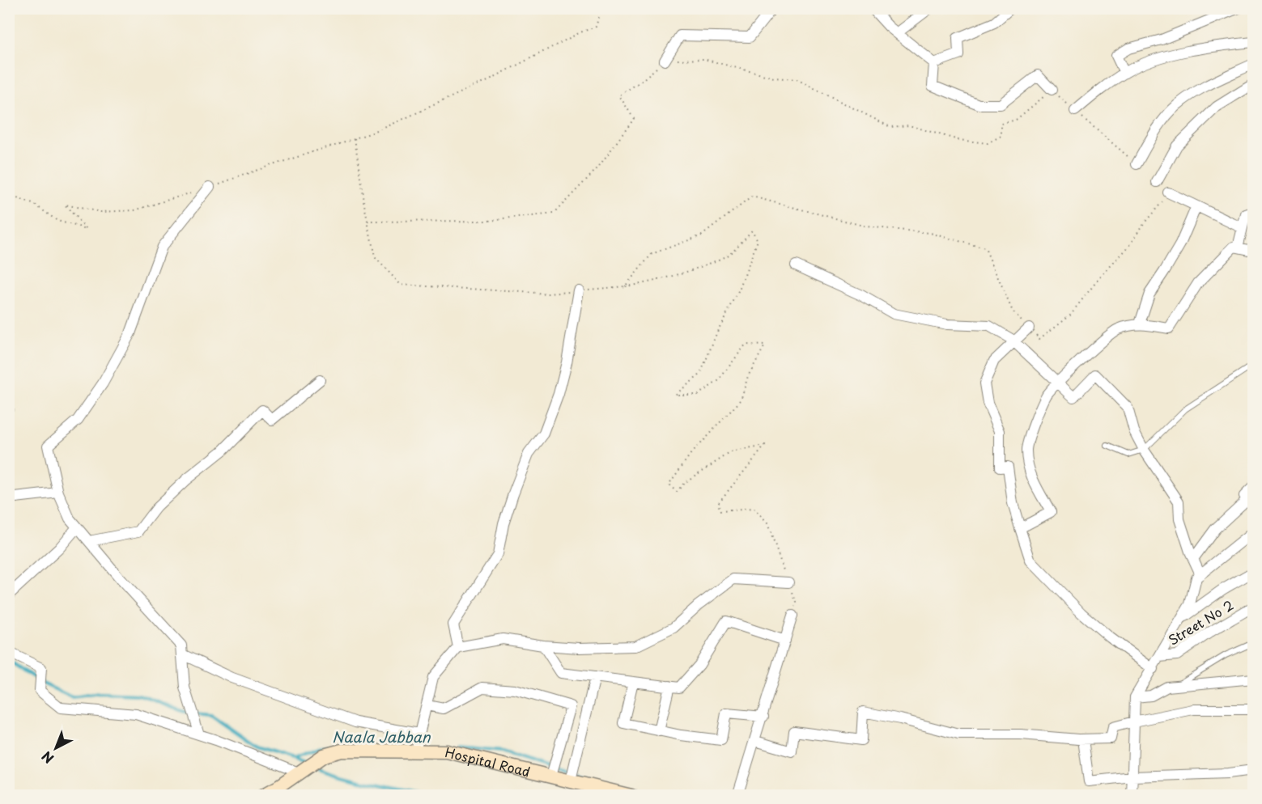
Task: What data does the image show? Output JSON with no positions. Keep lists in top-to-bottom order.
{
  "streets": {
    "main road": ["Hospital Road"],
    "street": ["Street No 2"]
  },
  "water": ["Naala Jabban"],
  "north": "bottom left"
}
